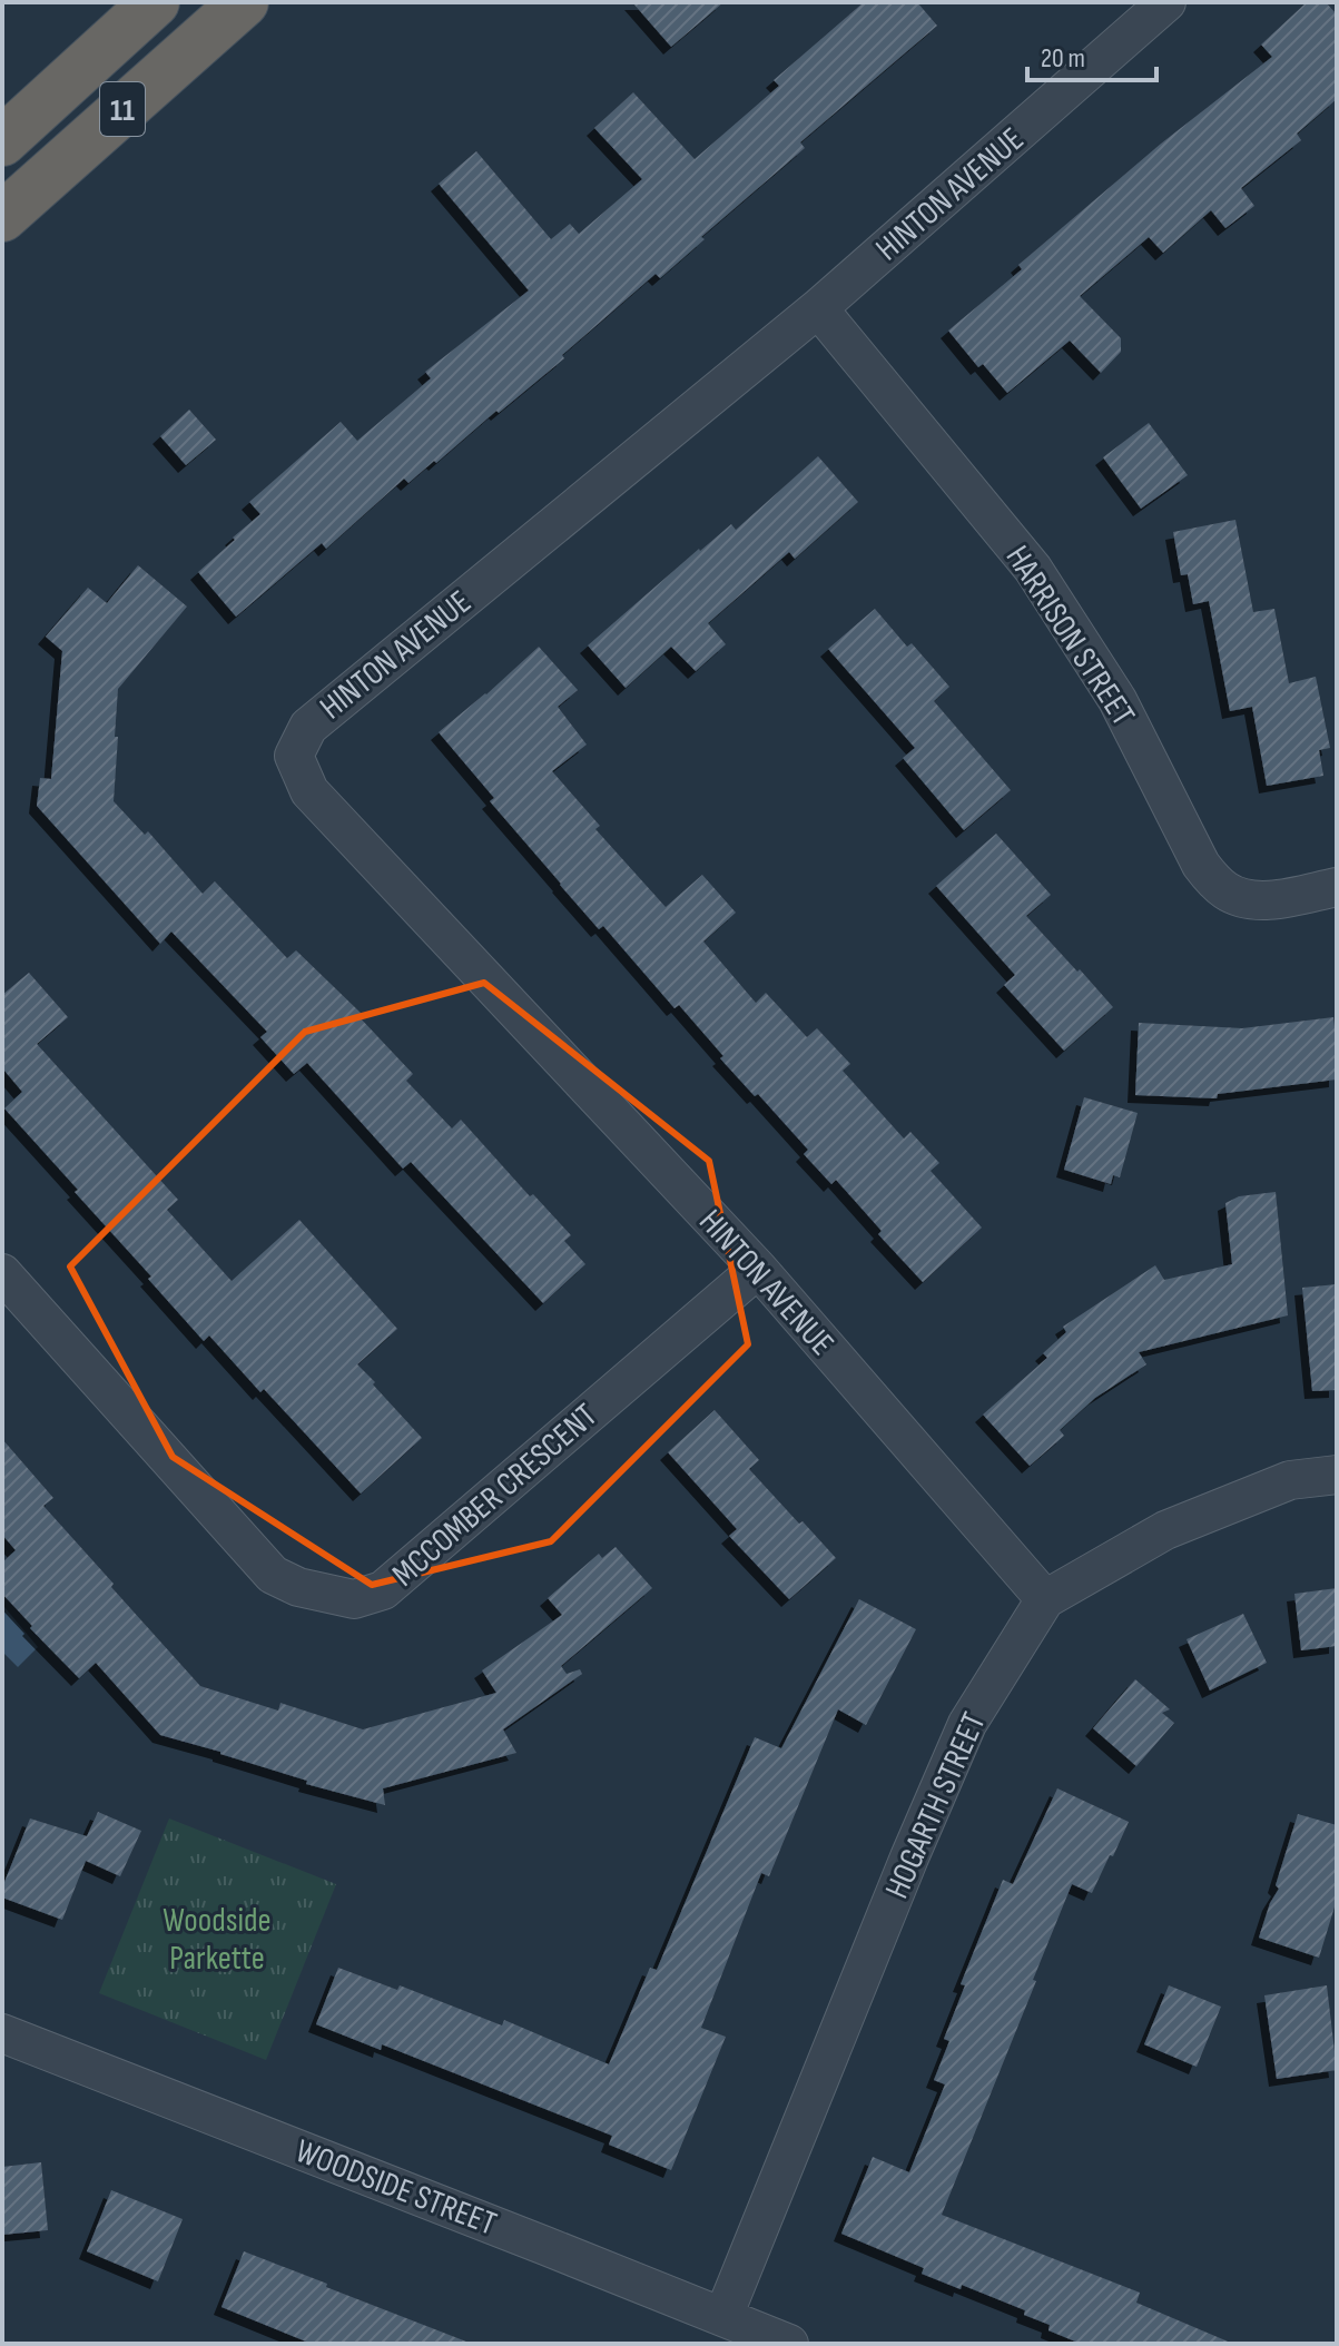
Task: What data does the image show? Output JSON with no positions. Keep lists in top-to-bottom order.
{
  "streets": {
    "highway": ["11"],
    "street": [
      "HINTON AVENUE",
      "HARRISON STREET",
      "MCCOMBER CRESCENT",
      "HOGARTH STREET",
      "WOODSIDE STREET"
    ]
  },
  "crossings": [
    ["HINTON AVENUE", "HARRISON STREET"],
    ["HINTON AVENUE", "MCCOMBER CRESCENT"],
    ["HINTON AVENUE", "HOGARTH STREET"],
    ["HOGARTH STREET", "WOODSIDE STREET"]
  ],
  "parks": ["Woodside Parkette"],
  "scale_bar": "20 m"
}
